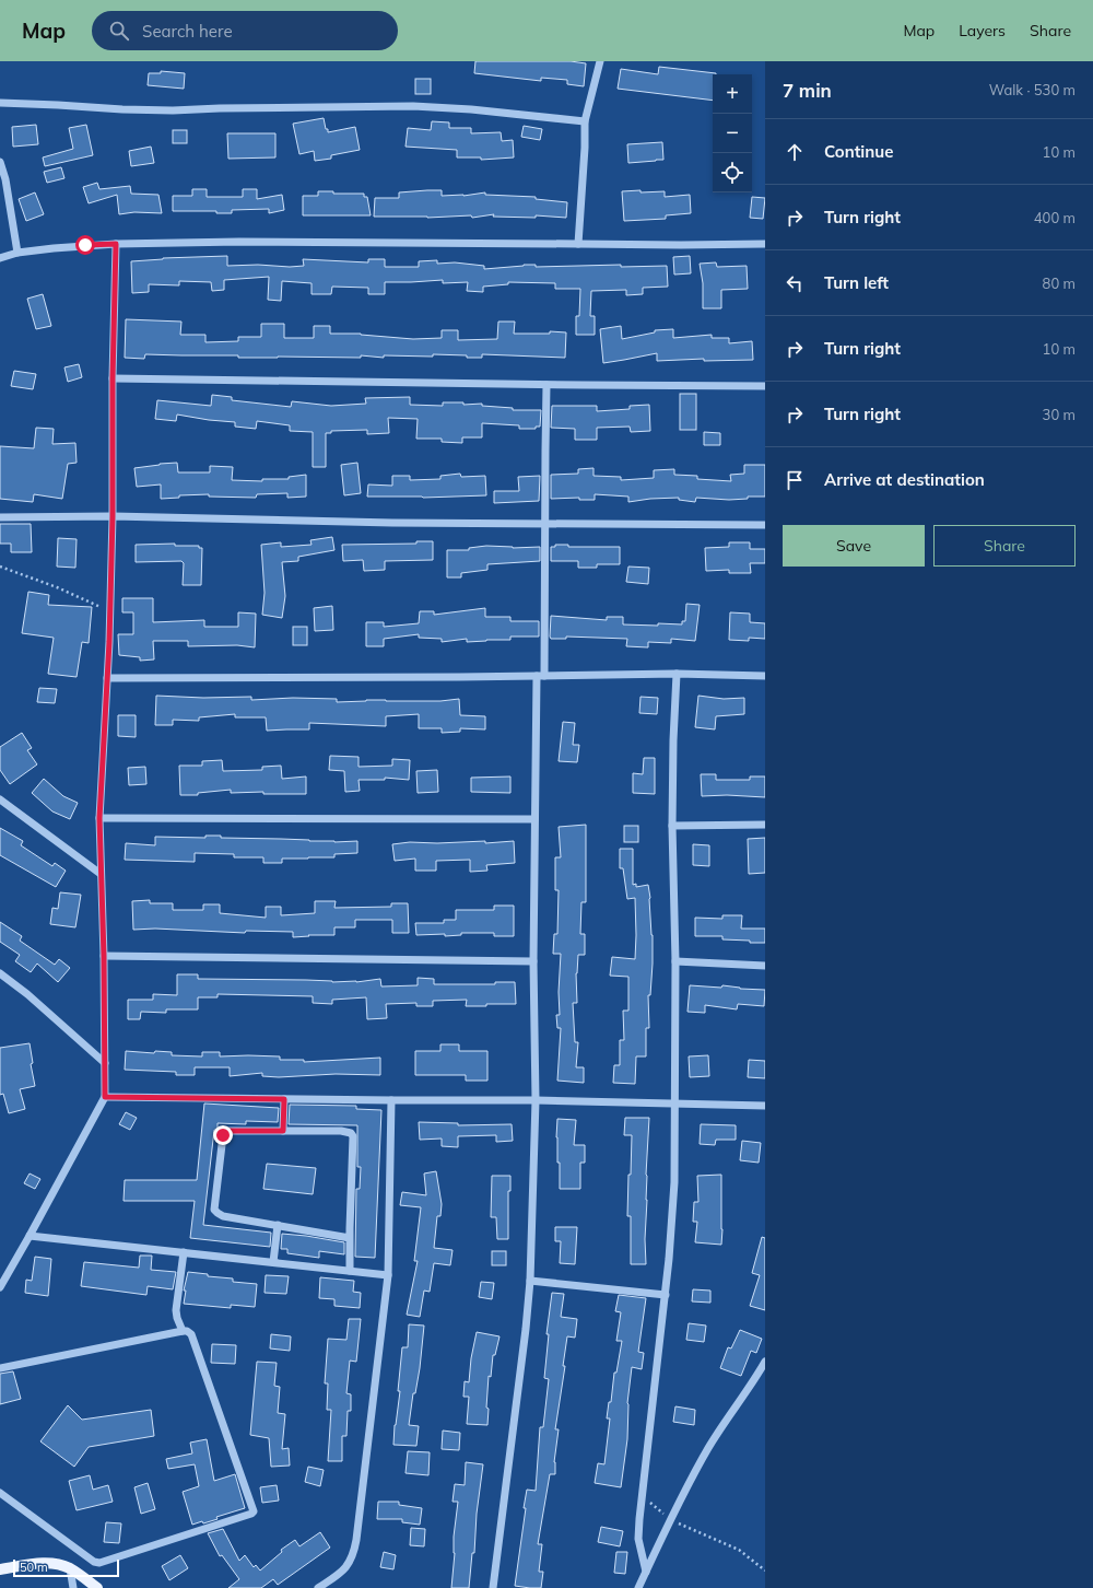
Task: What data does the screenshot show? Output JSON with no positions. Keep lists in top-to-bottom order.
{
  "scale_bar": "50 m",
  "page": {
    "header": "Map",
    "search": "Search here",
    "nav": ["Map", "Layers", "Share"],
    "heading": ["7 min", "Walk · 530 m"],
    "map_buttons": ["+", "−"],
    "list": [
      ["Continue", "10 m"],
      ["Turn right", "400 m"],
      ["Turn left", "80 m"],
      ["Turn right", "10 m"],
      ["Turn right", "30 m"],
      "Arrive at destination"
    ],
    "buttons": ["Save", "Share"],
    "scale": "50 m"
  }
}
